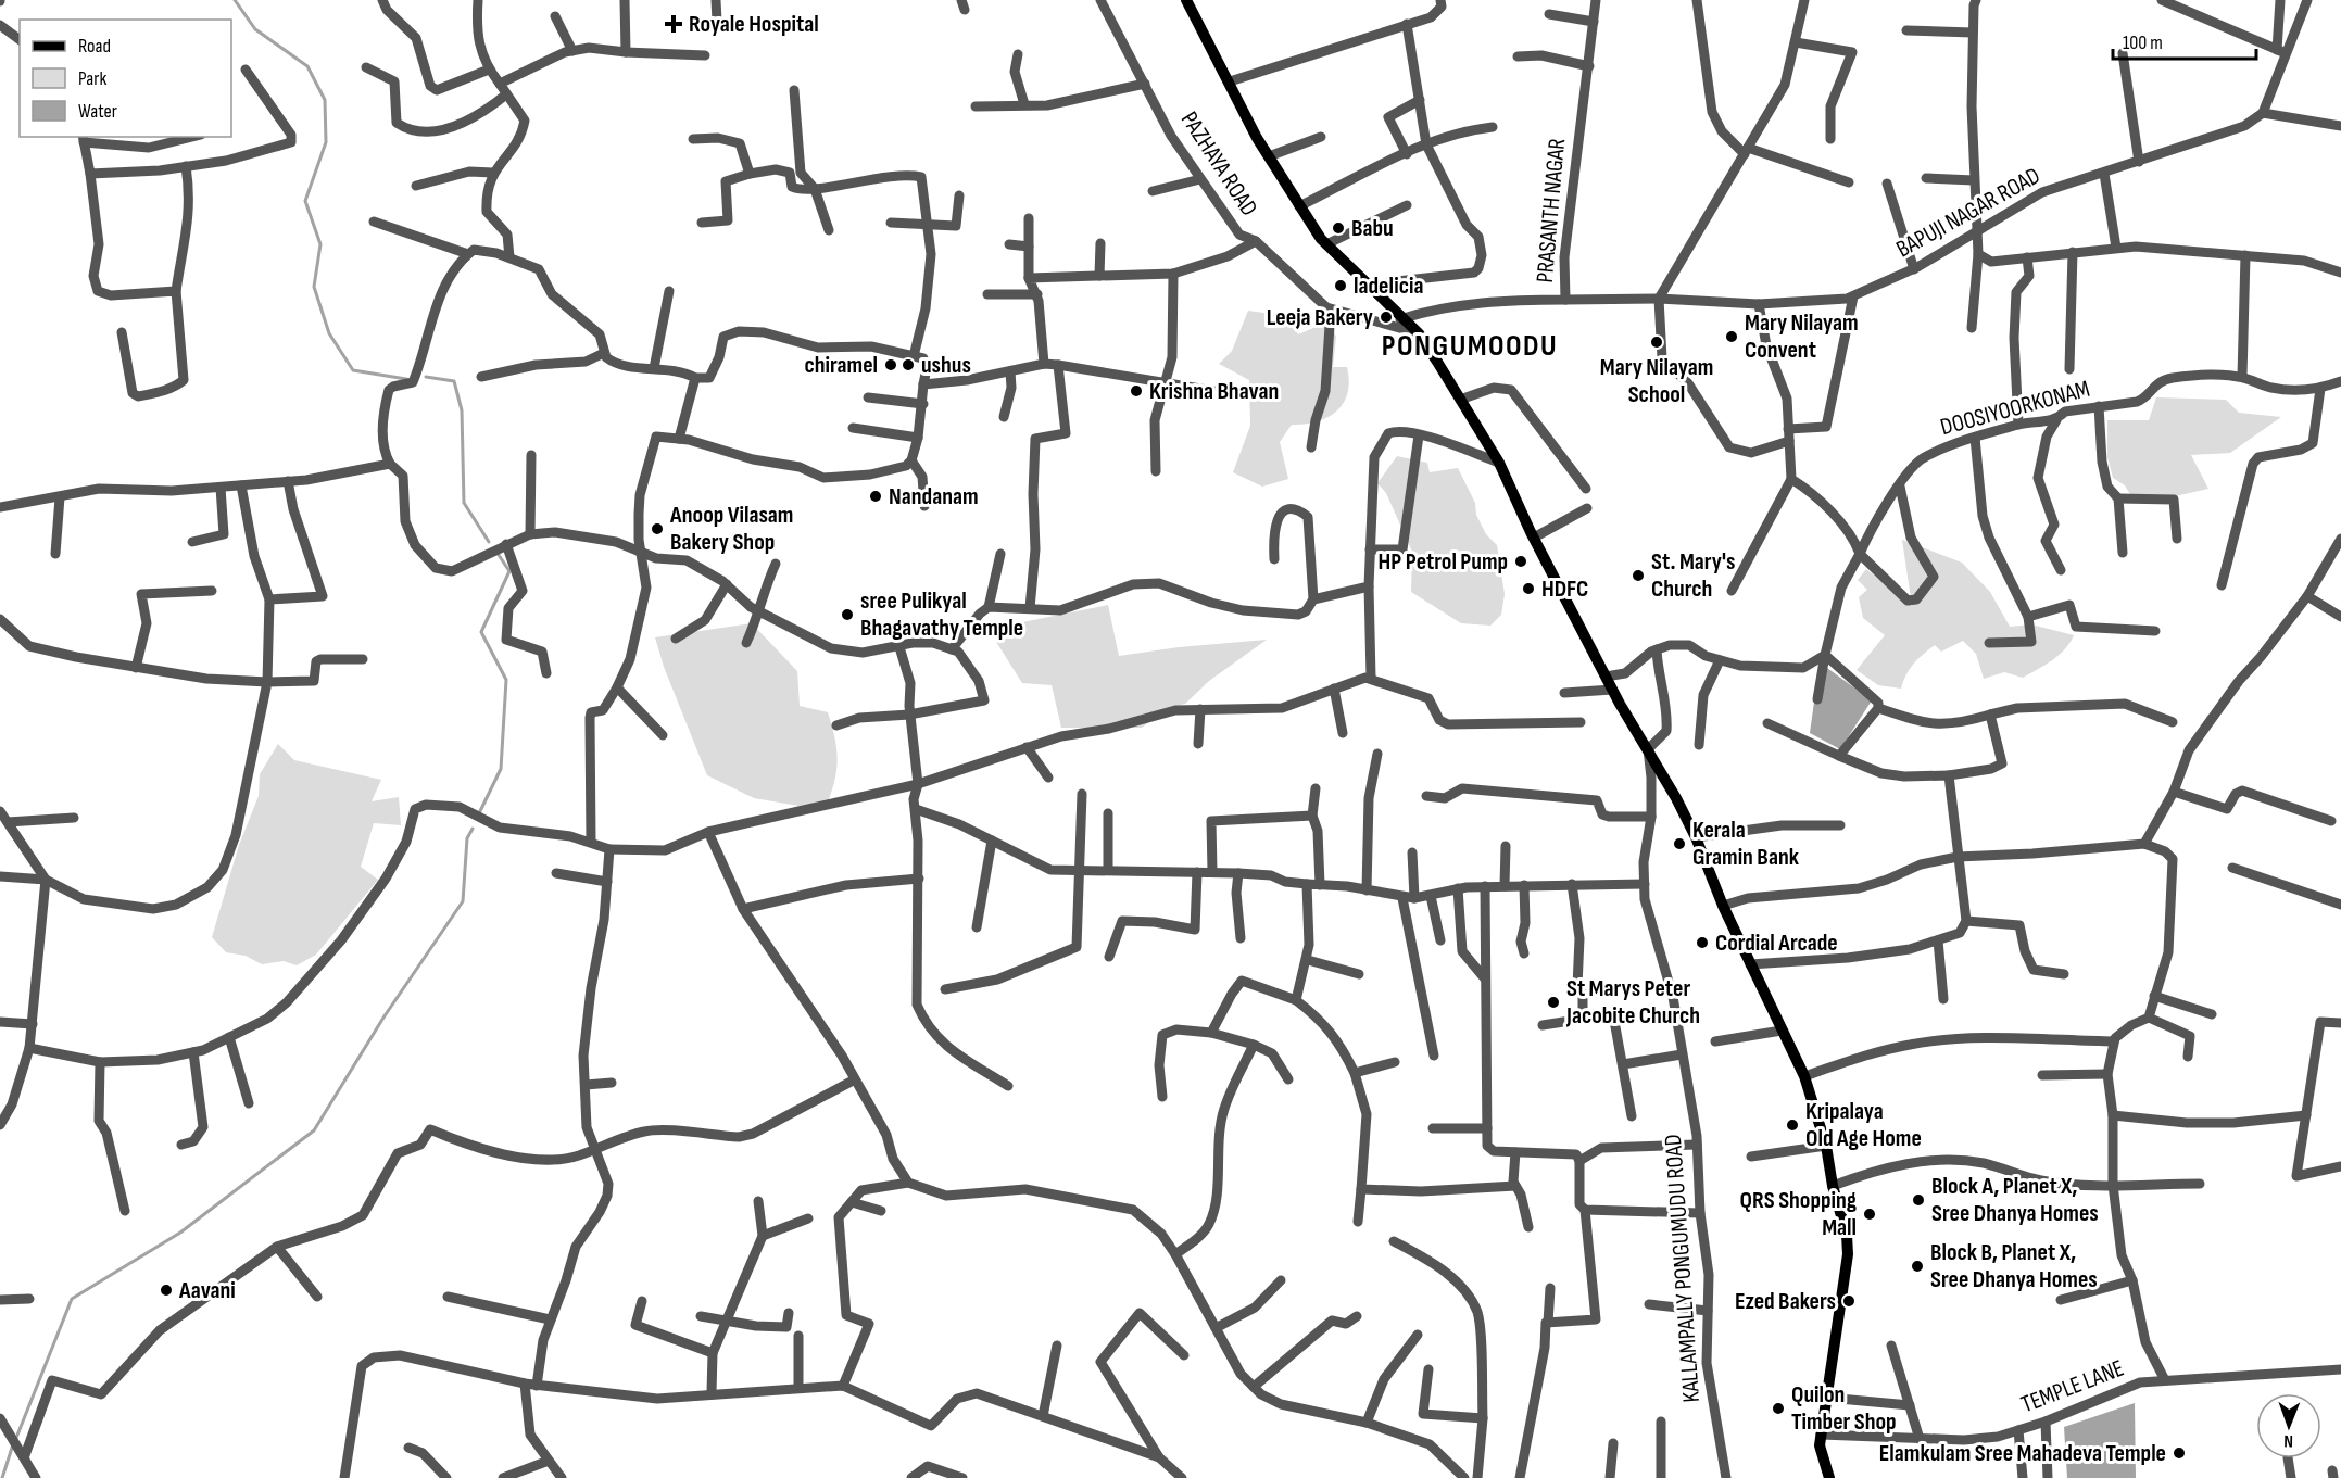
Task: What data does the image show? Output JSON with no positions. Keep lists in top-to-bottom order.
{
  "streets": {
    "street": [
      "PAZHAYA ROAD",
      "PRASANTH NAGAR",
      "BAPUJI NAGAR ROAD",
      "DOOSIYOORKONAM",
      "KALLAMPALLY PONGUMUDU ROAD",
      "TEMPLE LANE"
    ]
  },
  "crossings": [
    ["PRASANTH NAGAR", "BAPUJI NAGAR ROAD"]
  ],
  "districts": ["PONGUMOODU"],
  "places": {
    "health": ["Royale Hospital"],
    "other": [
      "Babu",
      "ladelicia",
      "Leeja Bakery",
      "Mary Nilayam Convent",
      "Mary Nilayam School",
      "chiramel",
      "ushus",
      "Krishna Bhavan",
      "Nandanam",
      "Anoop Vilasam Bakery Shop",
      "HP Petrol Pump",
      "St. Mary's Church",
      "HDFC",
      "sree Pulikyal Bhagavathy Temple",
      "Kerala Gramin Bank",
      "Cordial Arcade",
      "St Marys Peter Jacobite Church",
      "Kripalaya Old Age Home",
      "Block A, Planet X, Sree Dhanya Homes",
      "QRS Shopping Mall",
      "Block B, Planet X, Sree Dhanya Homes",
      "Aavani",
      "Ezed Bakers",
      "Quilon Timber Shop",
      "Elamkulam Sree Mahadeva Temple"
    ]
  },
  "legend": ["Road", "Park", "Water"],
  "scale_bar": "100 m",
  "north": "bottom"
}
